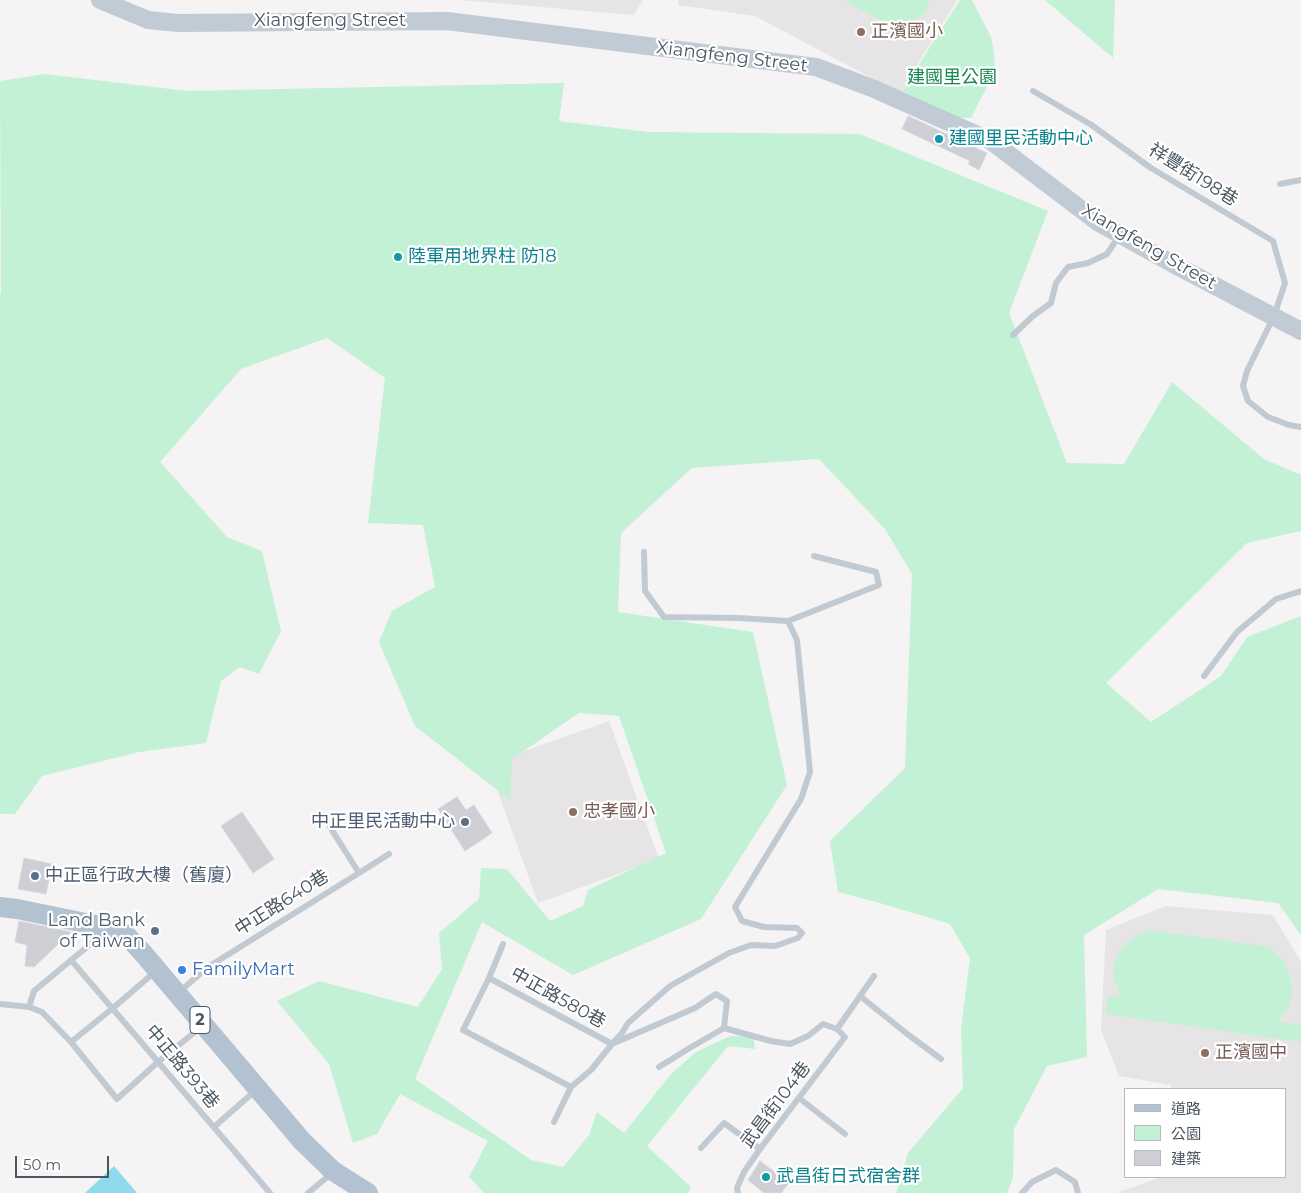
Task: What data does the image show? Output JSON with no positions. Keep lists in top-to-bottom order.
{
  "streets": {
    "main road": ["2"],
    "street": ["Xiangfeng Street"],
    "lane": [
      "祥豐街198巷",
      "中正路640巷",
      "中正路580巷",
      "中正路393巷",
      "武昌街104巷"
    ]
  },
  "crossings": [
    ["Xiangfeng Street", "祥豐街198巷"],
    ["中正路640巷", "2"]
  ],
  "parks": ["建國里公園"],
  "places": [
    "正濱國小",
    "建國里民活動中心",
    "陸軍用地界柱 防18",
    "忠孝國小",
    "中正里民活動中心",
    "中正區行政大樓（舊廈）",
    "Land Bank of Taiwan",
    "FamilyMart",
    "正濱國中",
    "武昌街日式宿舍群"
  ],
  "legend": ["道路", "公園", "建築"],
  "scale_bar": "50 m"
}
